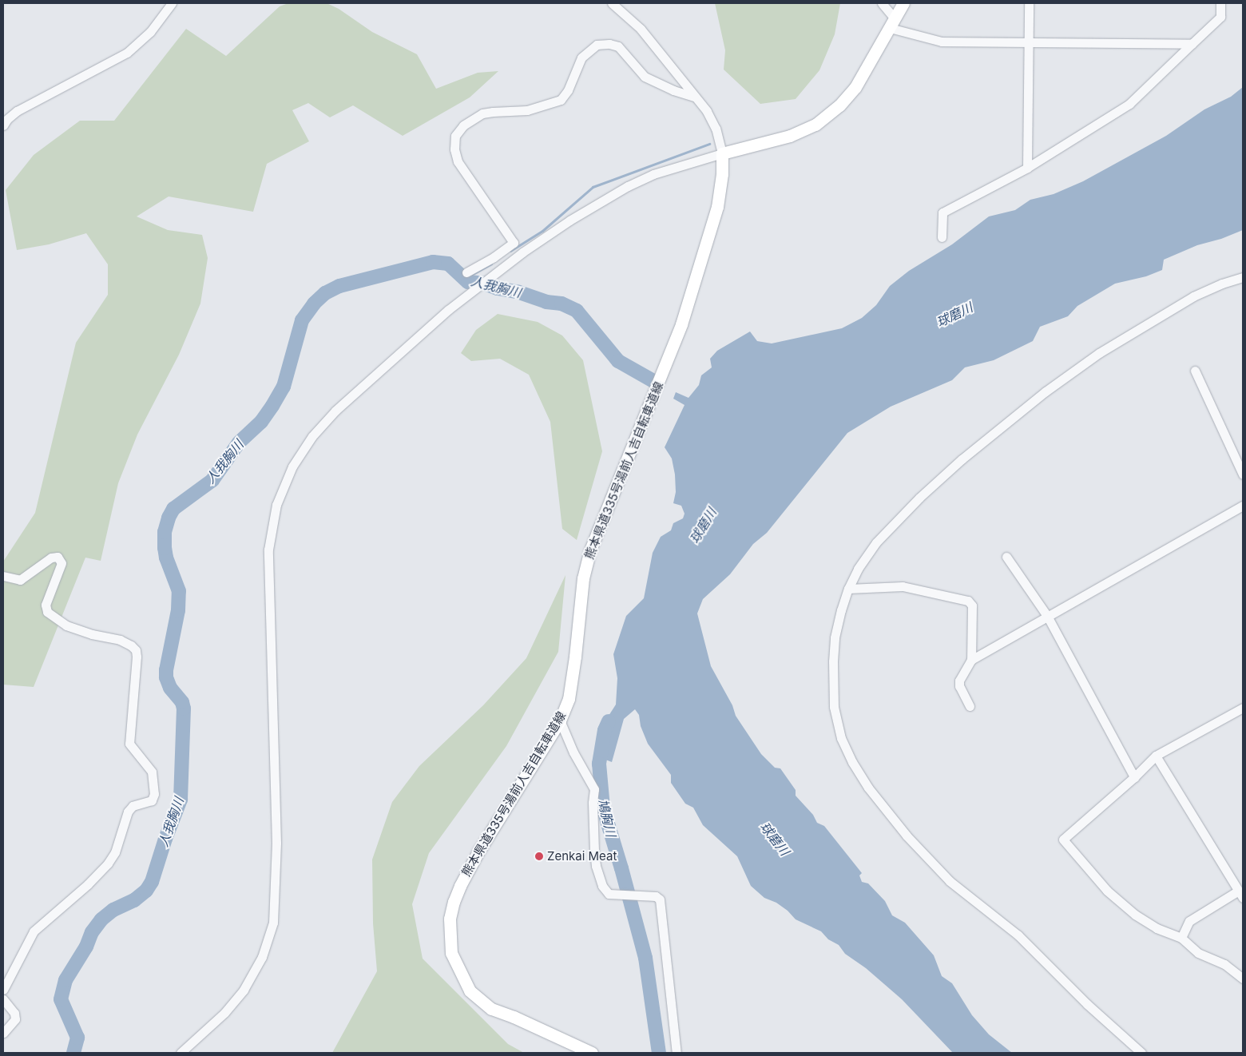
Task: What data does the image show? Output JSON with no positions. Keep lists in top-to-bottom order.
{
  "streets": {
    "main road": ["熊本県道335号湯前人吉自転車道線"]
  },
  "water": ["人我胸川", "球磨川", "鳩胸川"],
  "places": ["Zenkai Meat"]
}
